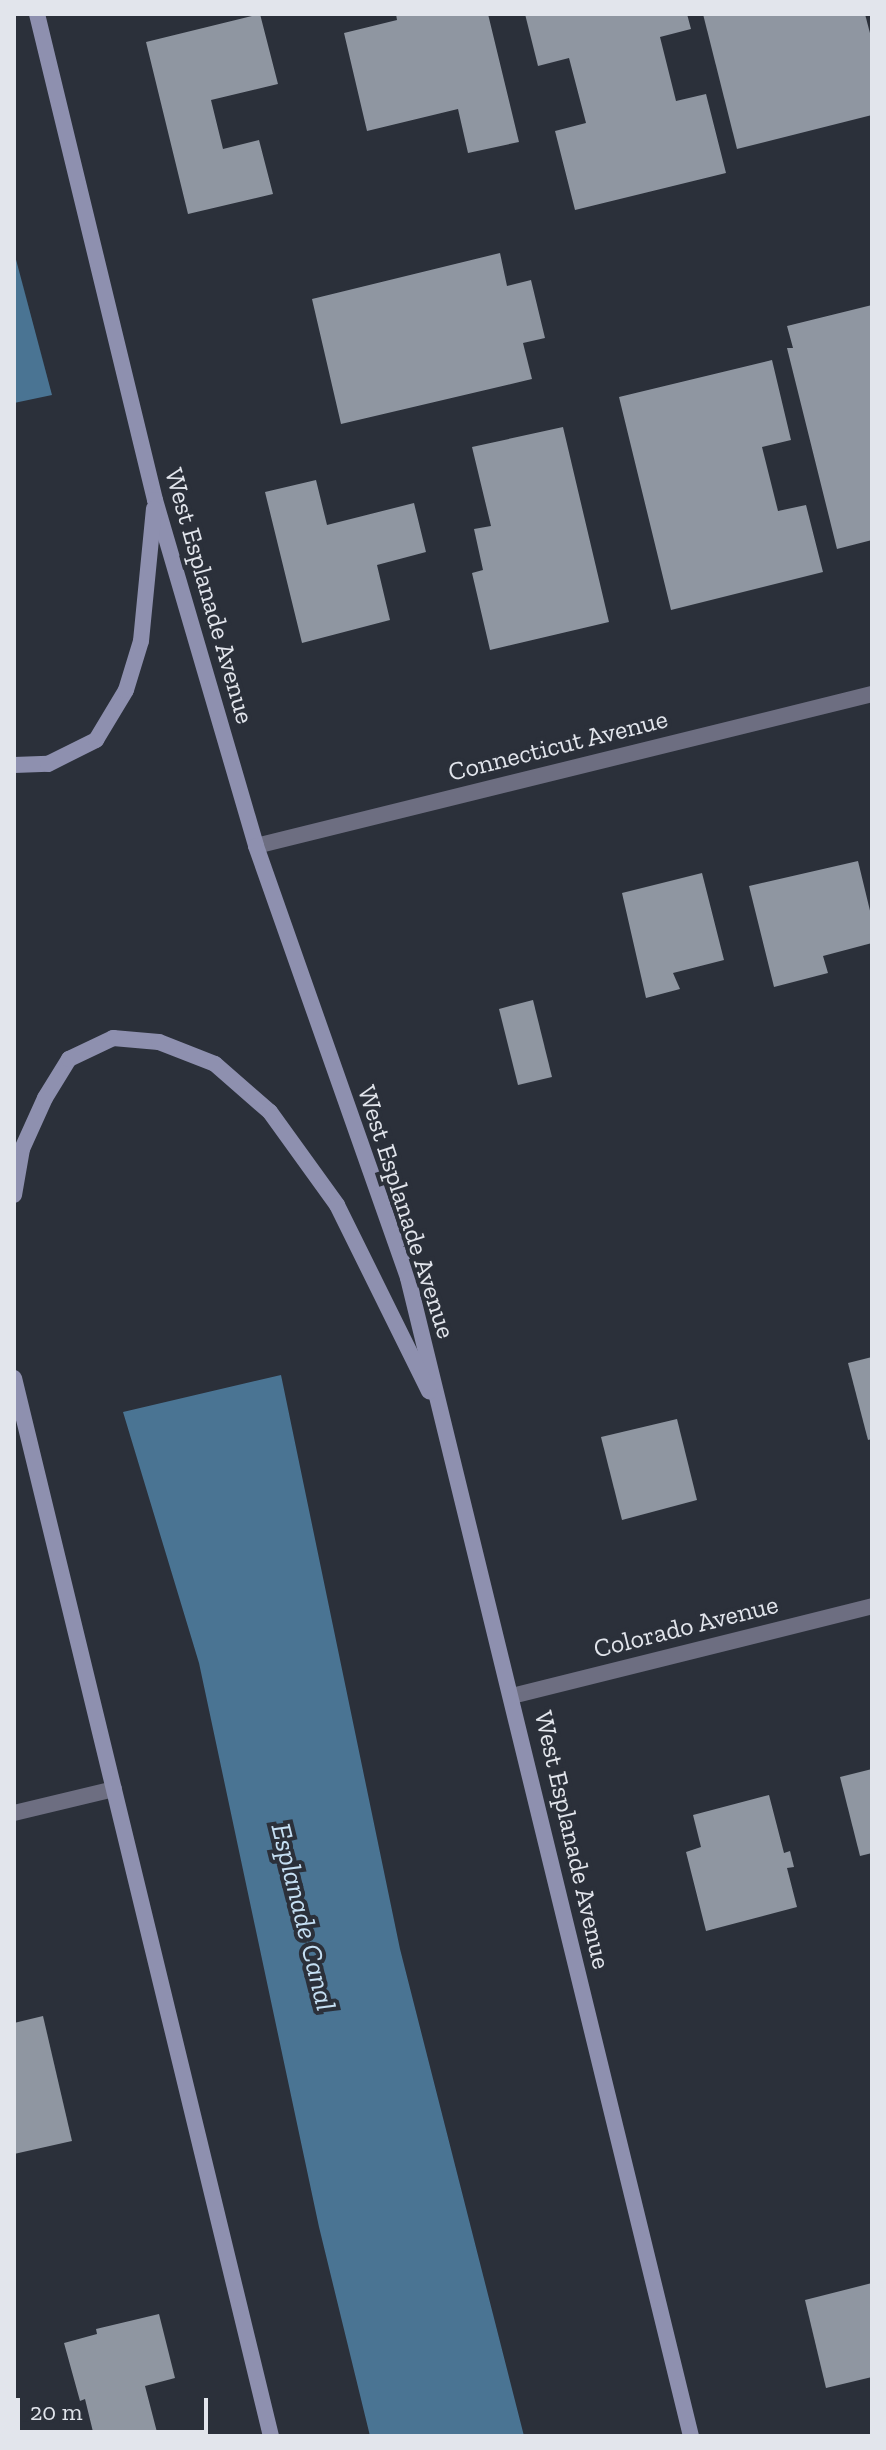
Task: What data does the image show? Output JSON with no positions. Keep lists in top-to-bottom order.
{
  "streets": {
    "main road": ["West Esplanade Avenue"],
    "street": ["Connecticut Avenue", "Colorado Avenue"]
  },
  "crossings": [
    ["West Esplanade Avenue", "Connecticut Avenue"],
    ["West Esplanade Avenue", "Colorado Avenue"]
  ],
  "water": ["Esplanade Canal"],
  "scale_bar": "20 m"
}
